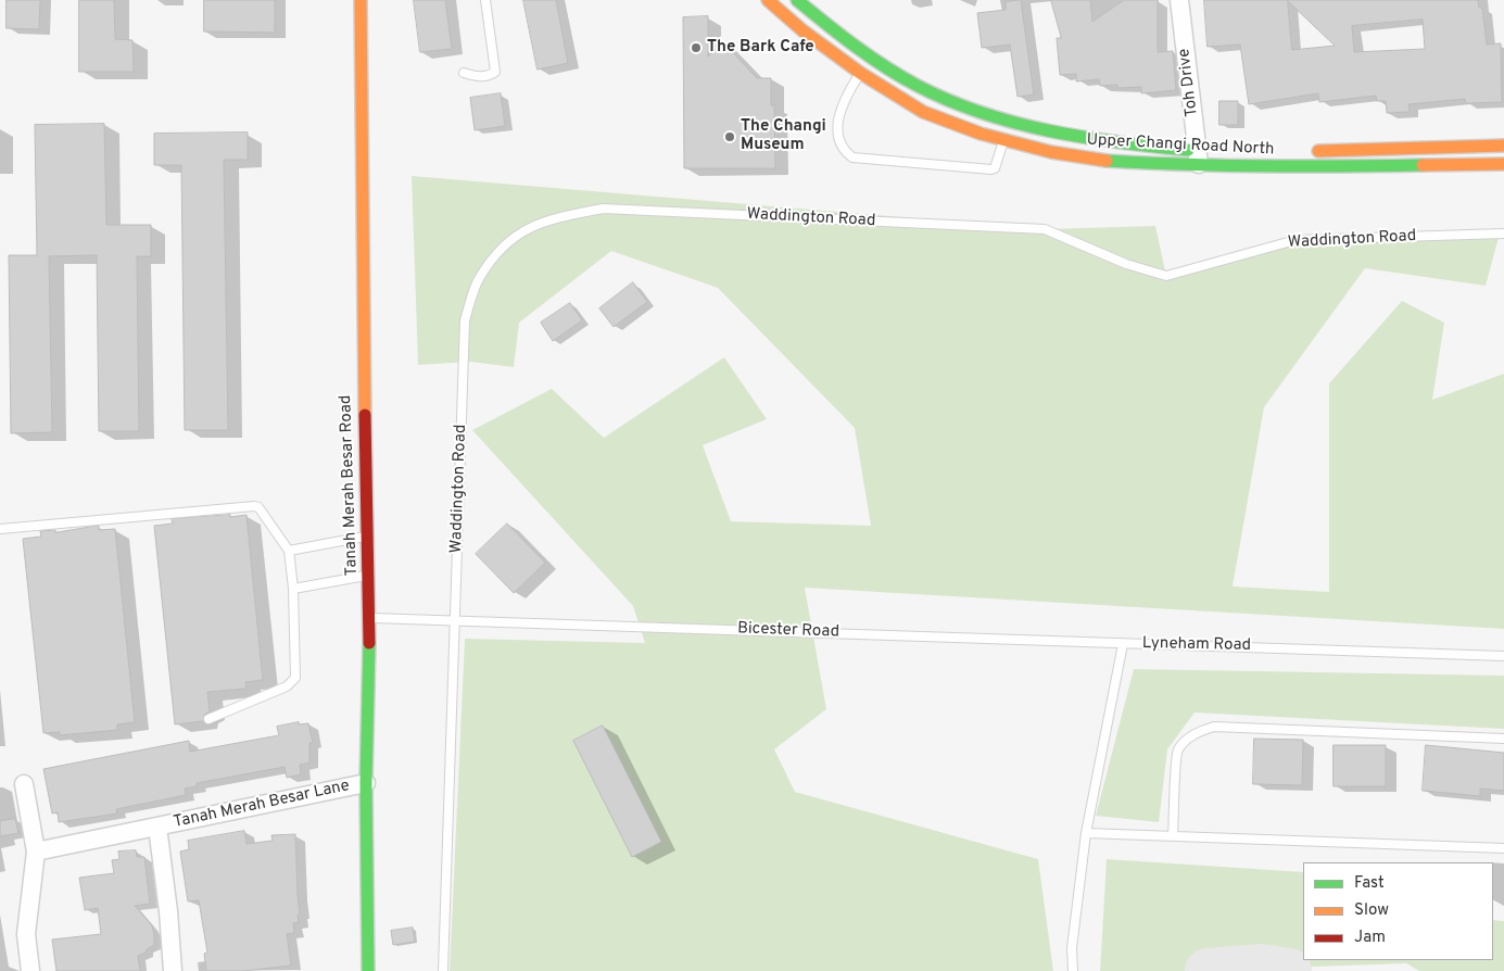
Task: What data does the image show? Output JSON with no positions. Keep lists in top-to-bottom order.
{
  "streets": {
    "street": [
      "Toh Drive",
      "Upper Changi Road North",
      "Tanah Merah Besar Road",
      "Tanah Merah Besar Lane"
    ],
    "lane": ["Waddington Road", "Bicester Road", "Lyneham Road"]
  },
  "crossings": [
    ["Toh Drive", "Upper Changi Road North"],
    ["Waddington Road", "Bicester Road"],
    ["Tanah Merah Besar Road", "Bicester Road"],
    ["Tanah Merah Besar Road", "Tanah Merah Besar Lane"],
    ["Bicester Road", "Lyneham Road"]
  ],
  "places": ["The Bark Cafe", "The Changi Museum"],
  "legend": ["Fast", "Slow", "Jam"]
}
